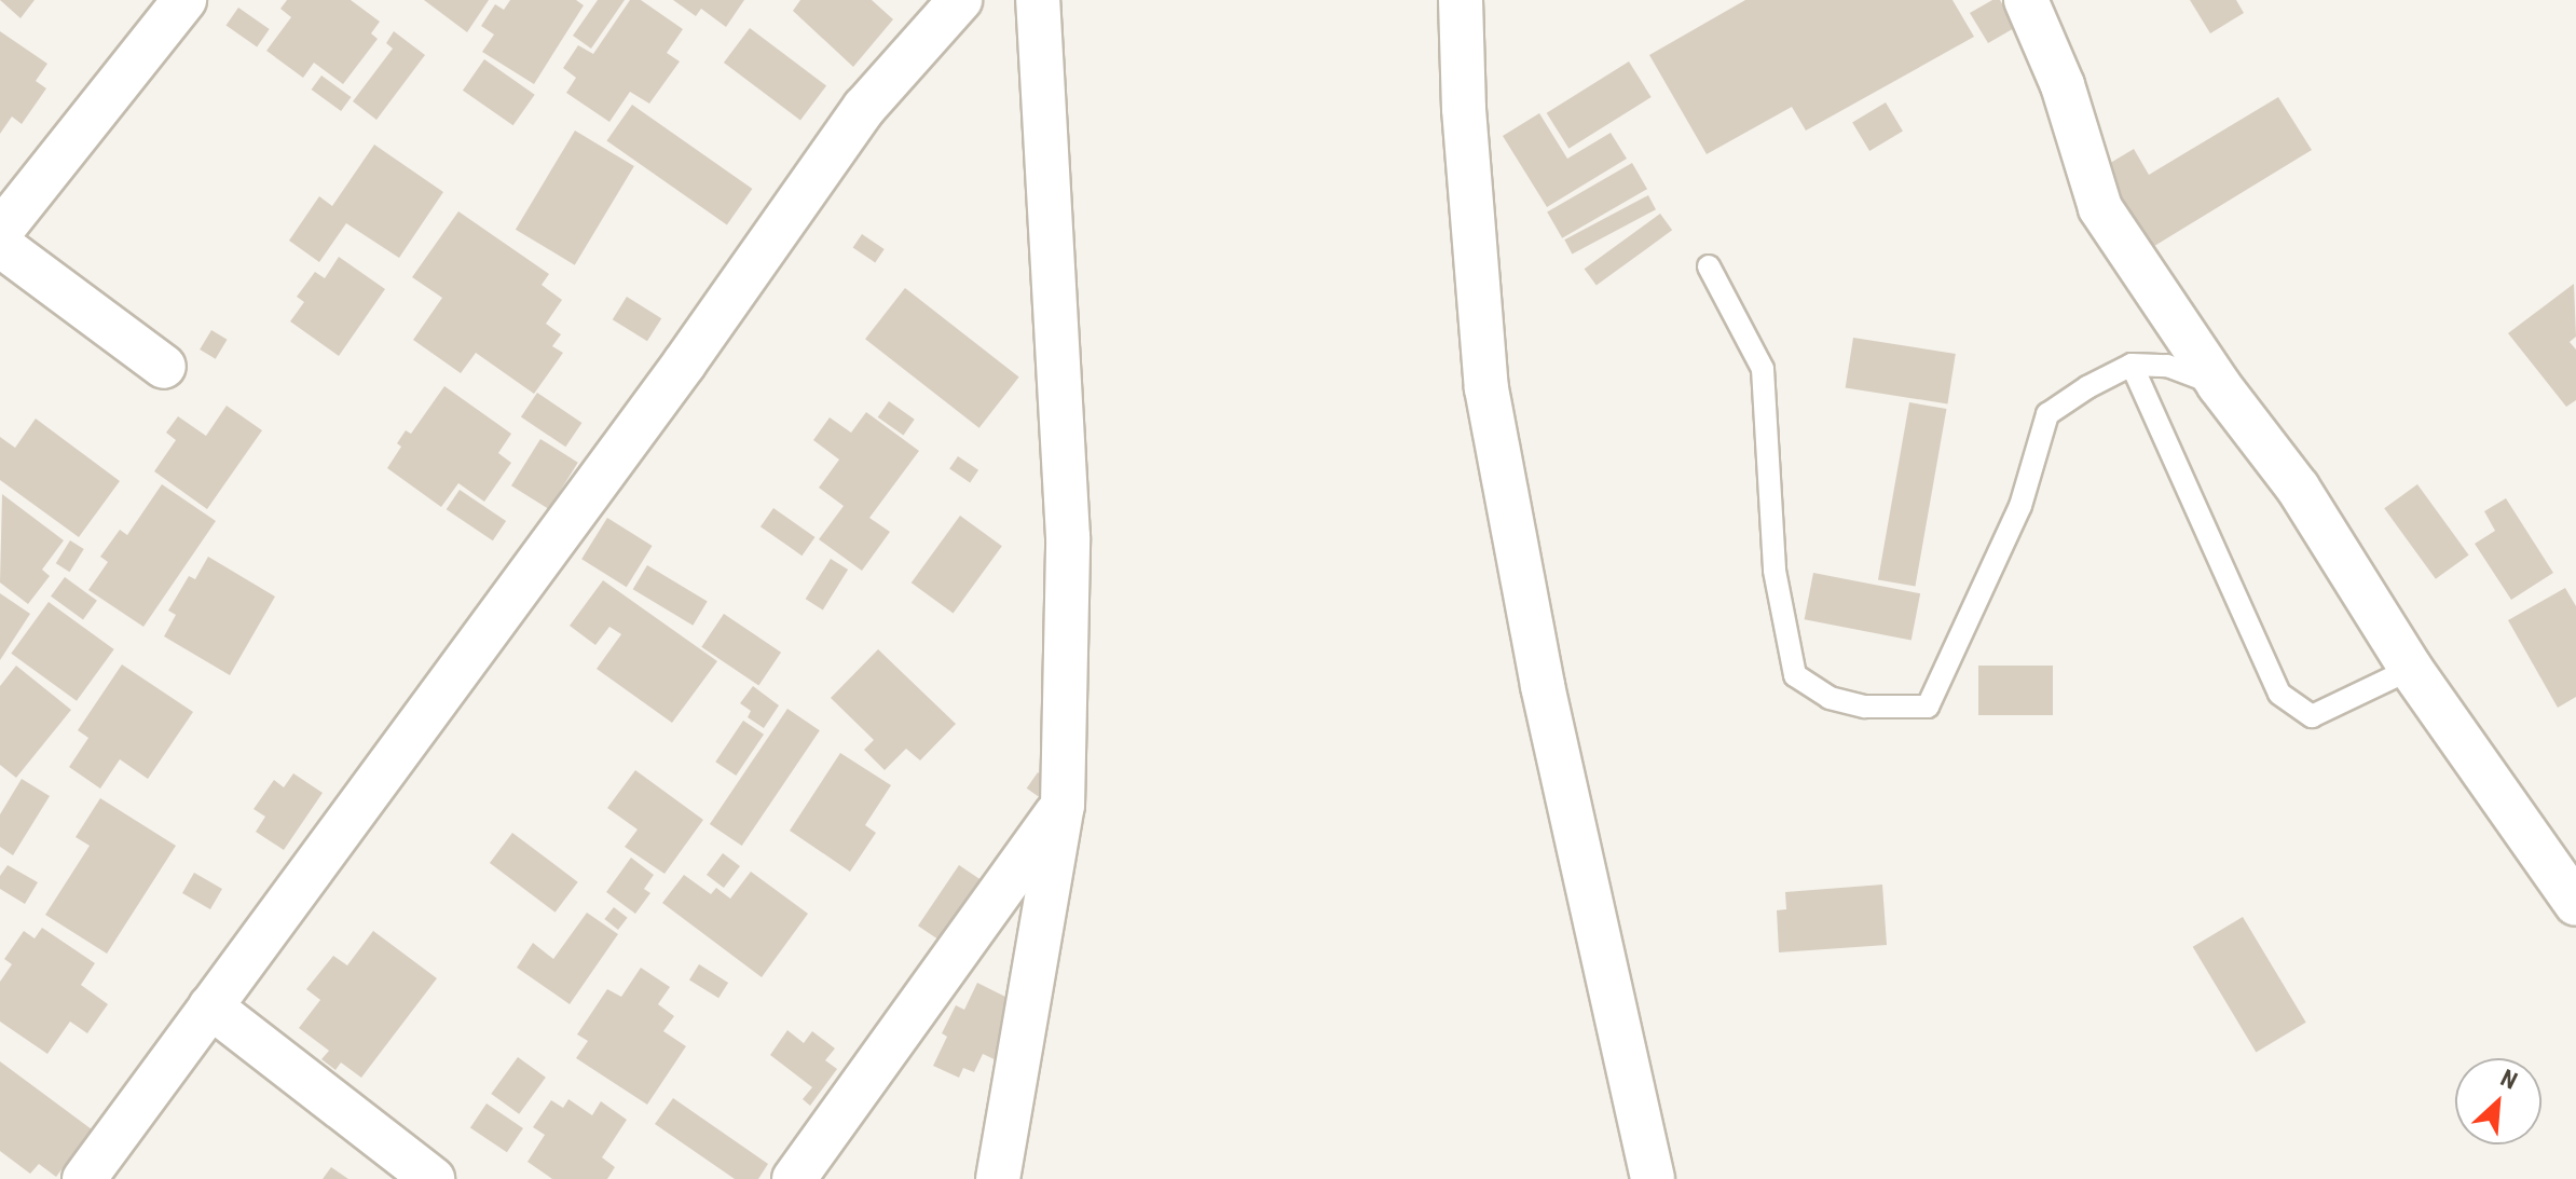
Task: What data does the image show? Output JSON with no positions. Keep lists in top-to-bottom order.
{
  "north": "top right"
}
